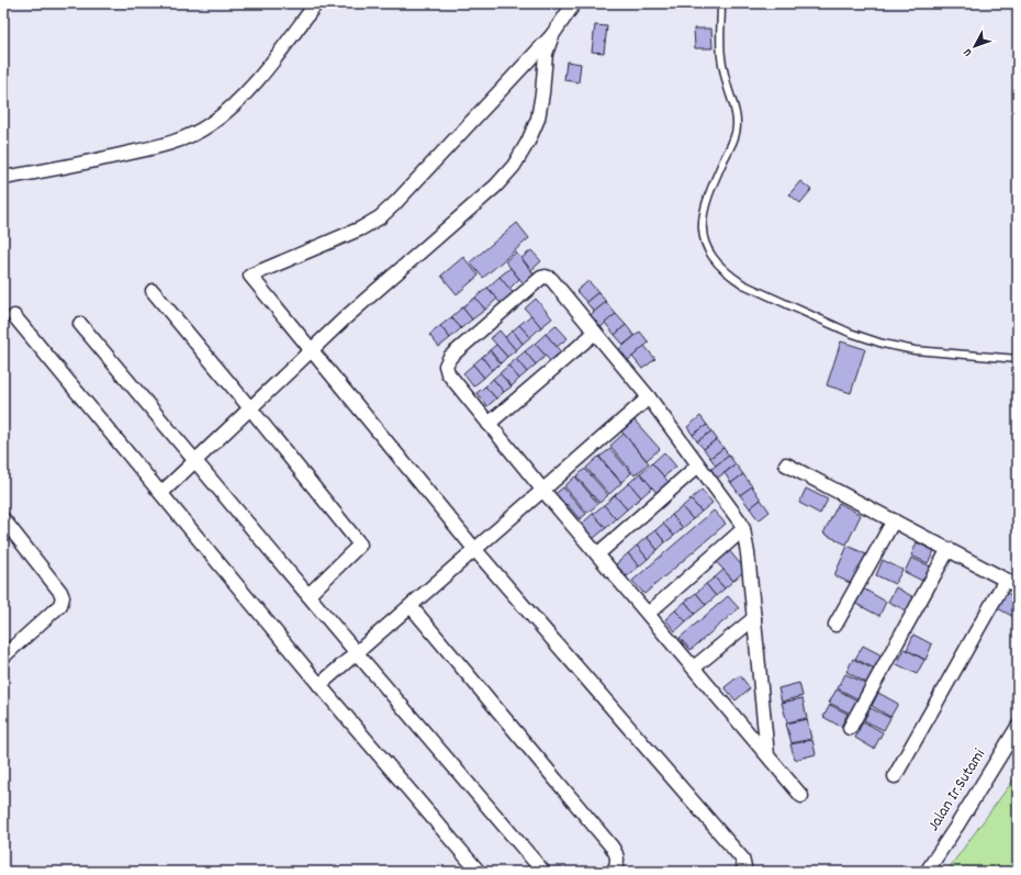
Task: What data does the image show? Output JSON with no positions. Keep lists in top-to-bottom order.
{
  "streets": {
    "street": ["Jalan Ir.Sutami"]
  },
  "north": "bottom left"
}
